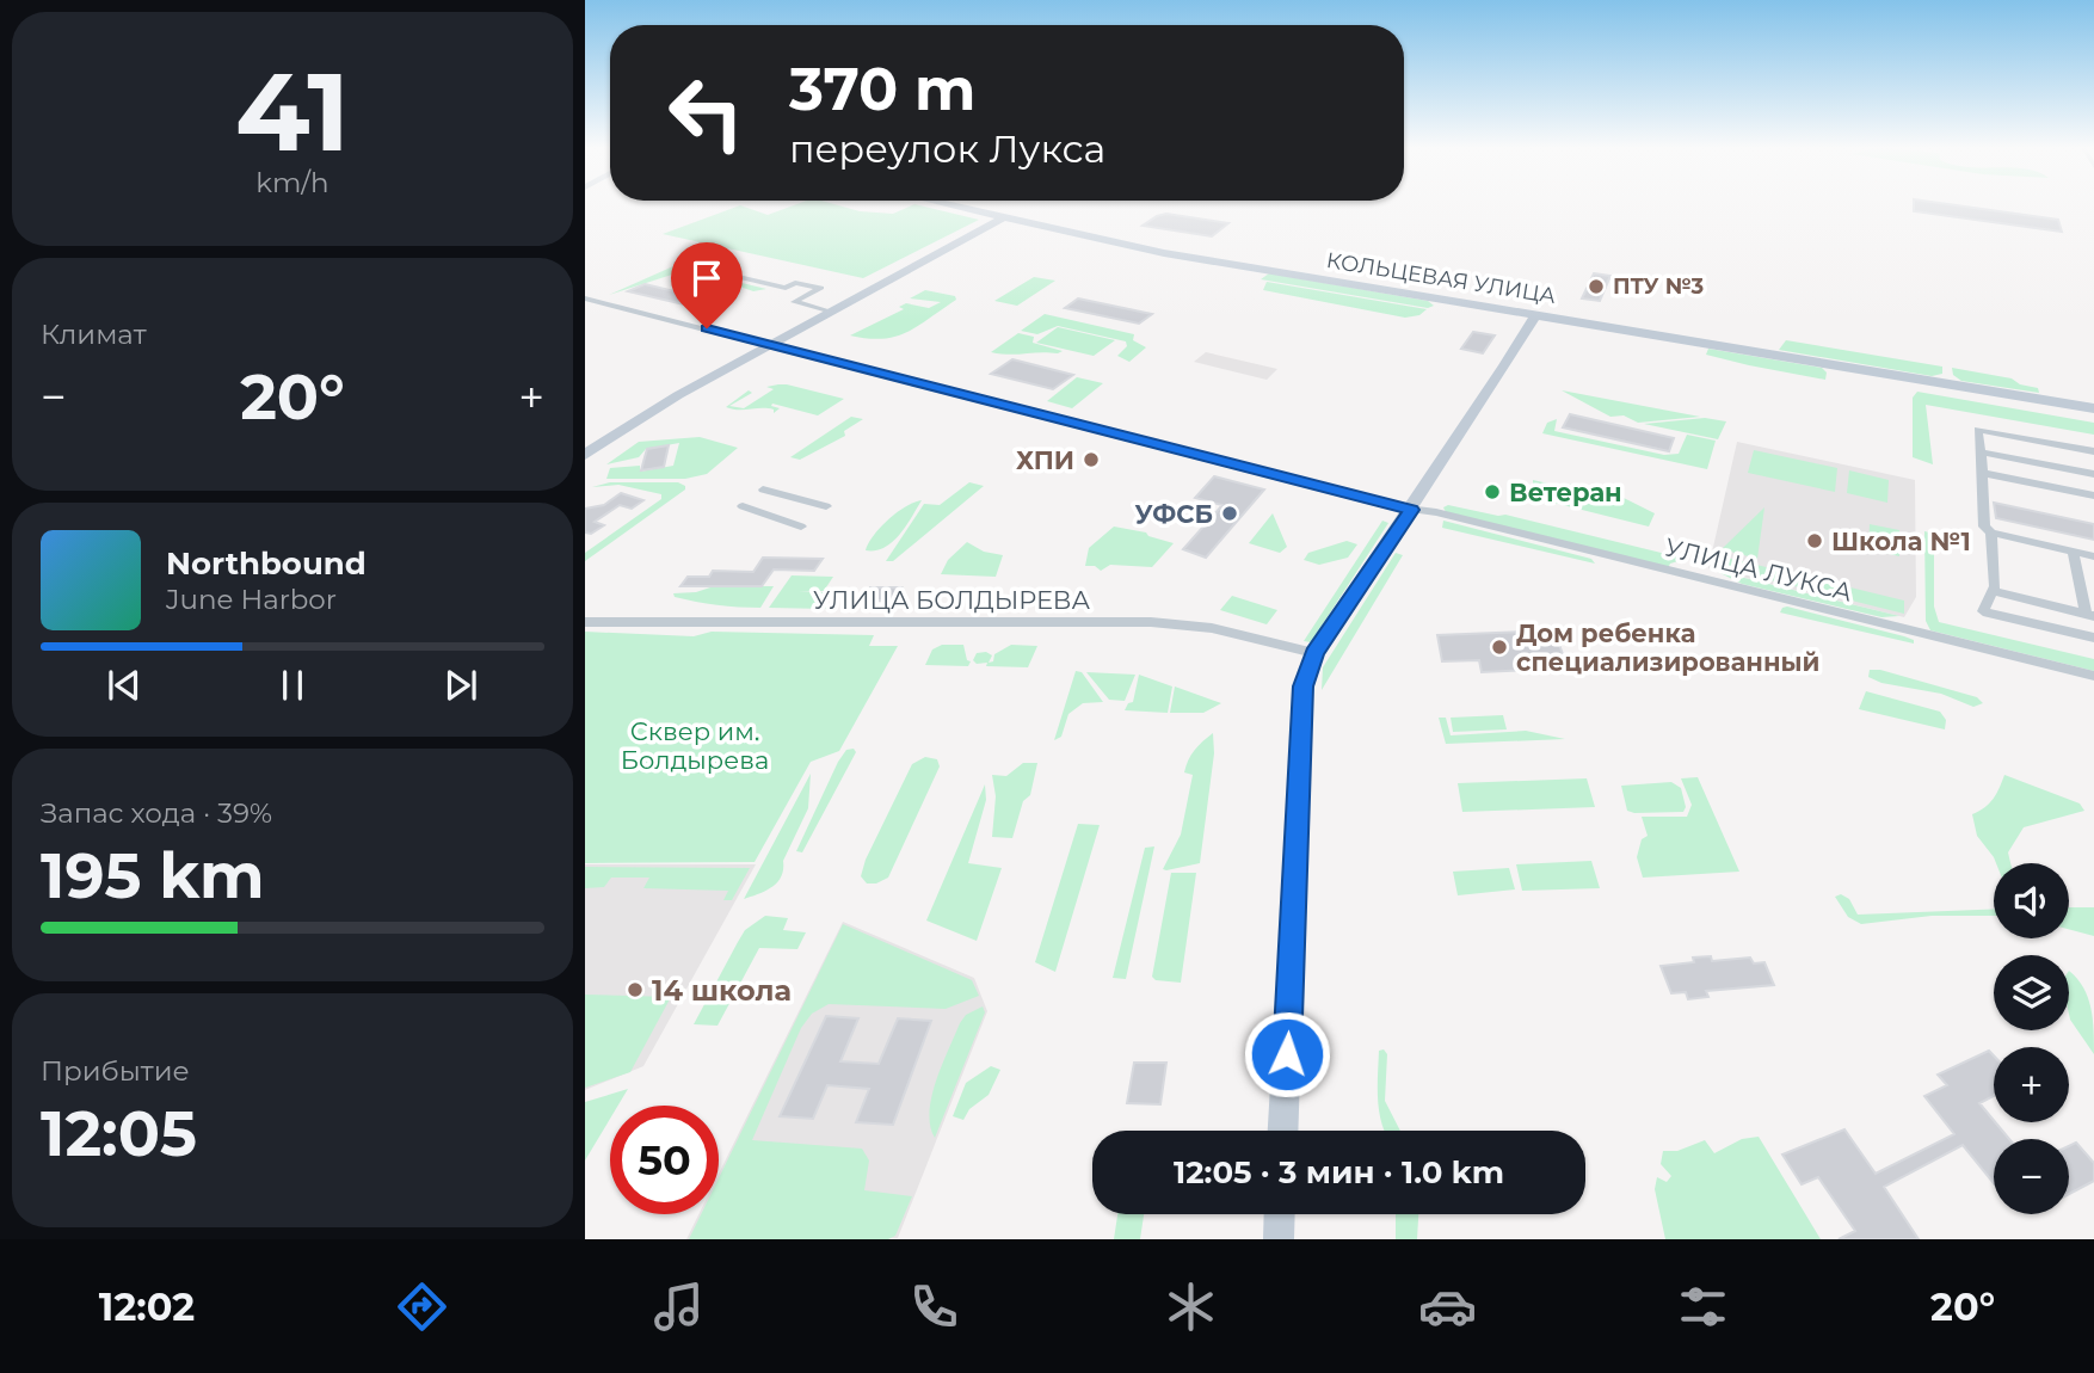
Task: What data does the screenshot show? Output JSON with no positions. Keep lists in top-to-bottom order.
{
  "streets": {
    "main road": ["КОЛЬЦЕВАЯ УЛИЦА"],
    "street": ["УЛИЦА ЛУКСА", "УЛИЦА БОЛДЫРЕВА"]
  },
  "parks": ["Сквер им. Болдырева"],
  "places": [
    "ПТУ №3",
    "ХПИ",
    "Ветеран",
    "УФСБ",
    "Школа №1",
    "Дом ребенка специализированный",
    "14 школа"
  ],
  "page": {
    "tile": [
      ["41", "km/h"],
      "Климат",
      ["Запас хода · 39%", "195 km"],
      ["Прибытие", "12:05"]
    ],
    "turn": ["370 m", "переулок Лукса"],
    "heat": ["−", "20°", "+"],
    "song": ["Northbound", "June Harbor"],
    "map_buttons": ["+", "−"],
    "limit": "50",
    "trip": "12:05 · 3 мин · 1.0 km",
    "tabs": ["12:02", "20°"]
  }
}
